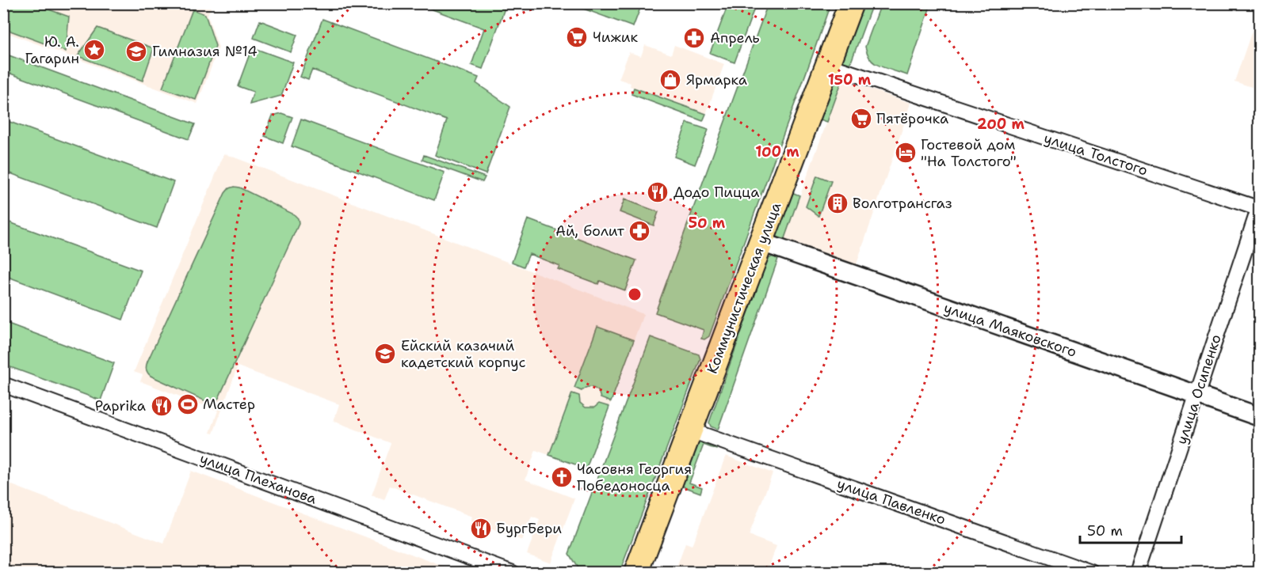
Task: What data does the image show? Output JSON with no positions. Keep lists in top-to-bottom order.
{
  "streets": {
    "main road": ["Коммунистическая улица"],
    "street": [
      "улица Толстого",
      "улица Маяковского",
      "улица Осипенко",
      "улица Плеханова",
      "улица Павленко"
    ]
  },
  "crossings": [
    ["улица Толстого", "Коммунистическая улица"],
    ["улица Толстого", "улица Осипенко"],
    ["Коммунистическая улица", "улица Маяковского"],
    ["Коммунистическая улица", "улица Павленко"],
    ["улица Маяковского", "улица Осипенко"]
  ],
  "places": {
    "supermarket": ["Чижик", "Пятёрочка"],
    "pharmacy": ["Апрель", "Ай, болит"],
    "place": ["Ю. А. Гагарин"],
    "school or university": ["Гимназия №14", "Ейский казачий кадетский корпус"],
    "shop": ["Ярмарка"],
    "hotel": ["Гостевой дом \"На Толстого\""],
    "restaurant": ["Додо Пицца", "Paprika", "БургБери"],
    "building": ["Волготрансгаз"],
    "sports": ["Мастер"],
    "church": ["Часовня Георгия Победоносца"]
  },
  "scale_bar": "50 m",
  "rings": [
    "150 m",
    "200 m",
    "100 m",
    "50 m"
  ]
}
